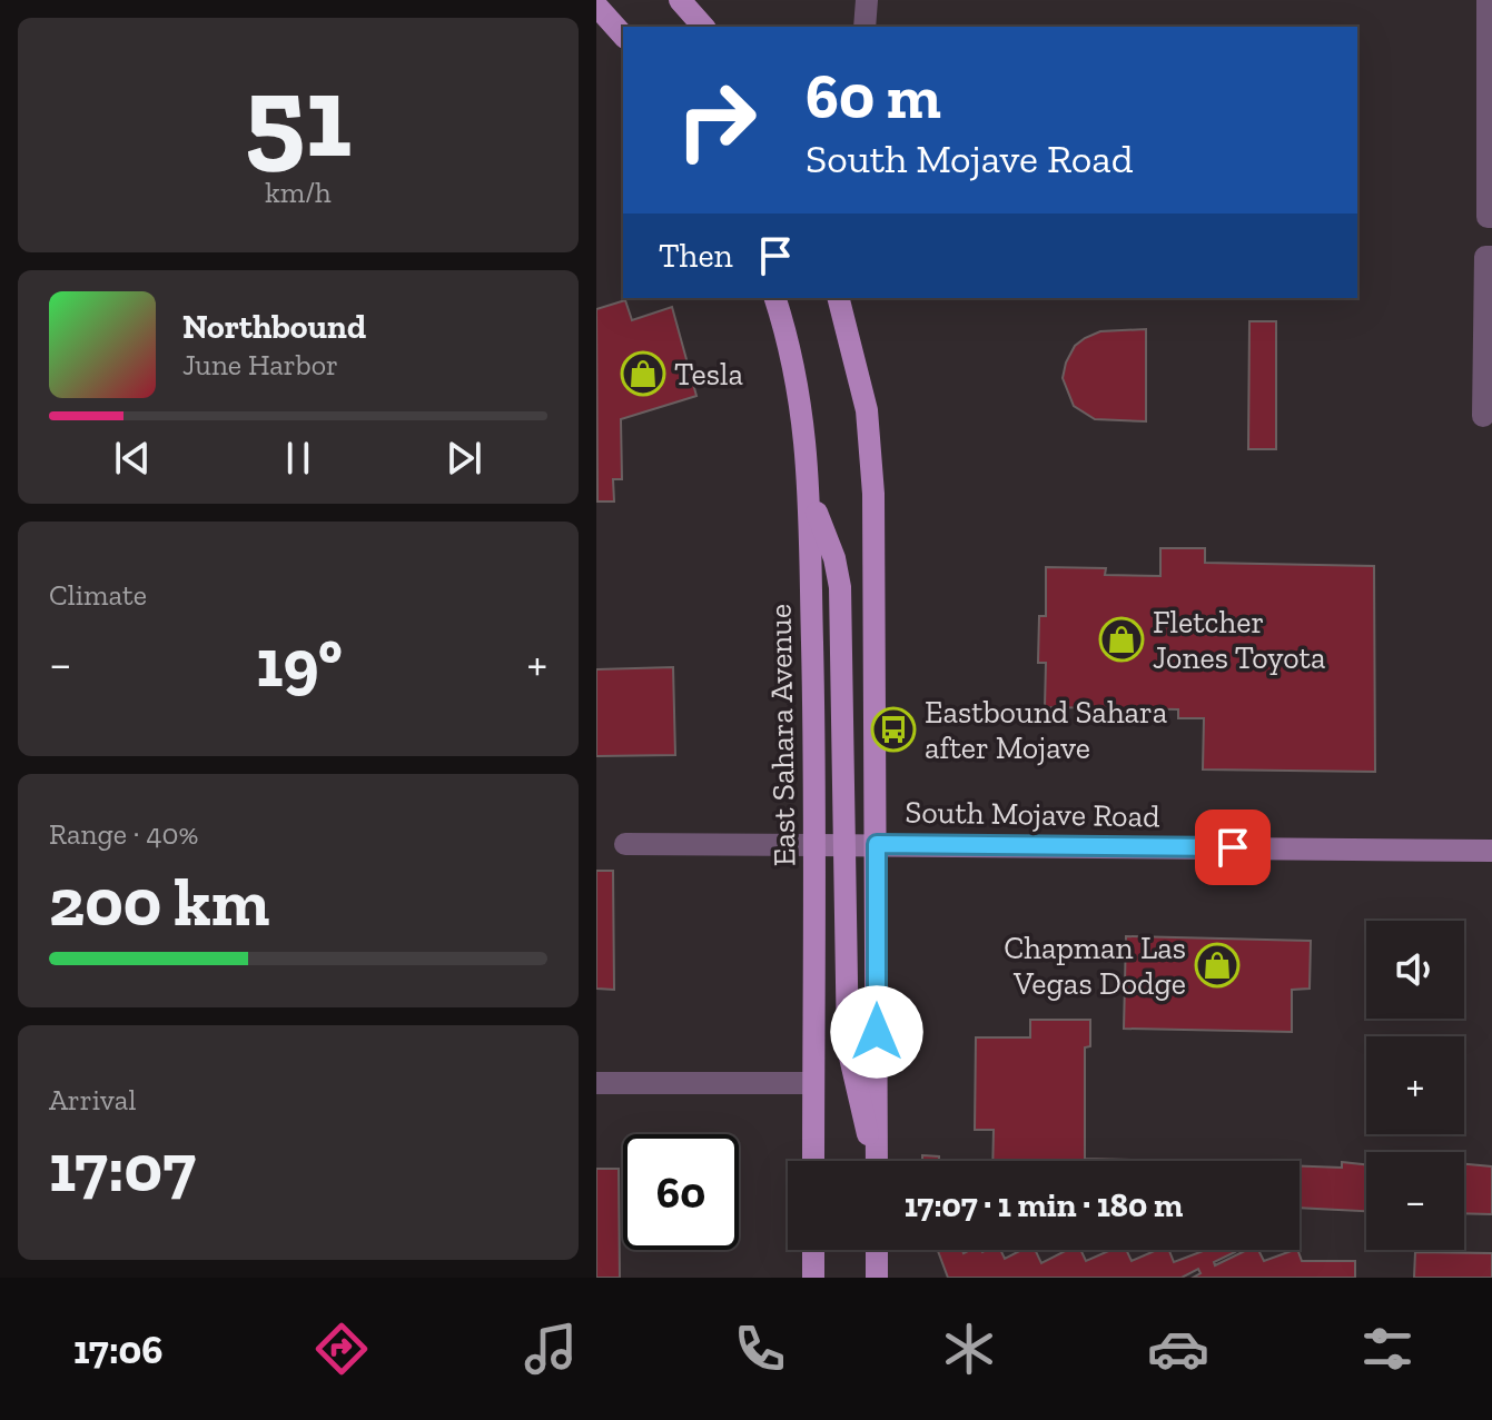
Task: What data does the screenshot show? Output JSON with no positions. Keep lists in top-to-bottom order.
{
  "streets": {
    "main road": ["East Sahara Avenue"],
    "street": ["South Mojave Road"]
  },
  "crossings": [
    ["East Sahara Avenue", "South Mojave Road"]
  ],
  "places": {
    "shop": ["Tesla", "Fletcher Jones Toyota", "Chapman Las Vegas Dodge"],
    "bus stop": ["Eastbound Sahara after Mojave"]
  },
  "page": {
    "tile": [
      ["51", "km/h"],
      "Climate",
      ["Range · 40%", "200 km"],
      ["Arrival", "17:07"]
    ],
    "turn": ["60 m", "South Mojave Road"],
    "then": "Then",
    "song": ["Northbound", "June Harbor"],
    "heat": ["−", "19°", "+"],
    "map_buttons": ["+", "−"],
    "limit": "60",
    "trip": "17:07 · 1 min · 180 m",
    "tabs": "17:06"
  }
}
